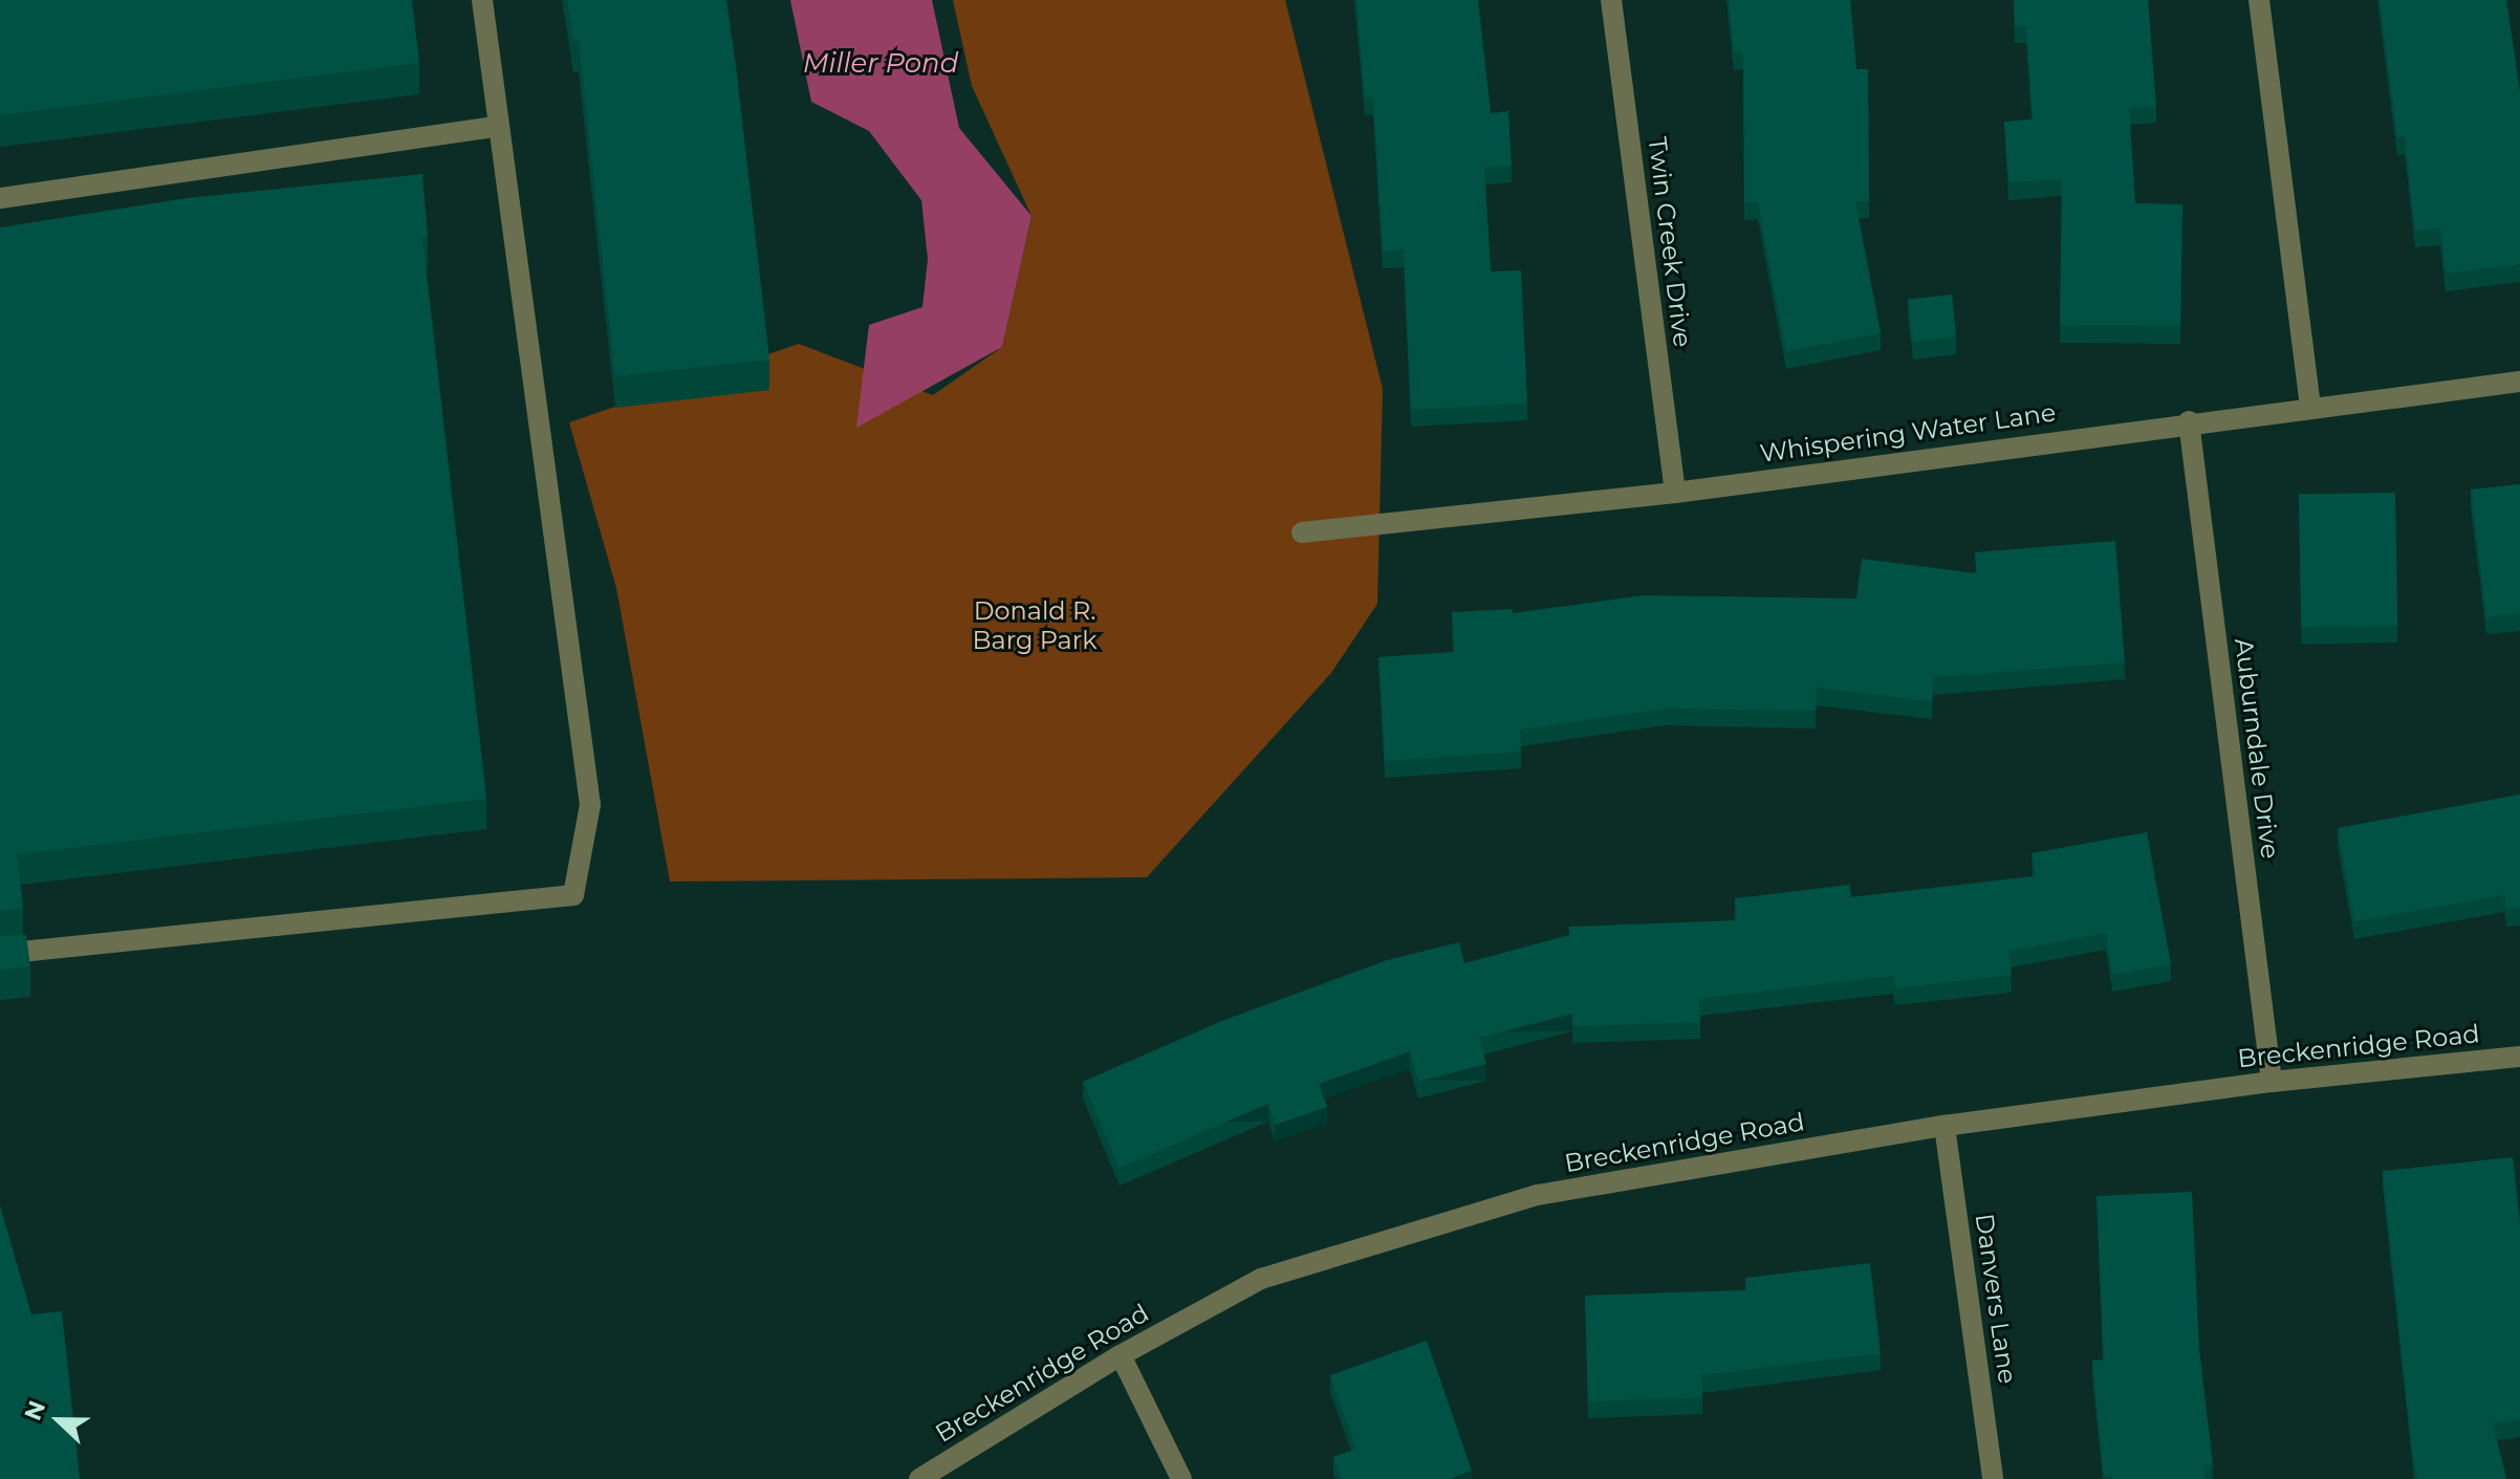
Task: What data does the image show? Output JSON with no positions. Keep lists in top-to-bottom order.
{
  "streets": {
    "street": [
      "Twin Creek Drive",
      "Whispering Water Lane",
      "Auburndale Drive",
      "Breckenridge Road",
      "Danvers Lane"
    ]
  },
  "crossings": [
    ["Twin Creek Drive", "Whispering Water Lane"],
    ["Whispering Water Lane", "Auburndale Drive"],
    ["Auburndale Drive", "Breckenridge Road"],
    ["Breckenridge Road", "Danvers Lane"]
  ],
  "water": ["Miller Pond"],
  "parks": ["Donald R. Barg Park"],
  "north": "left"
}
